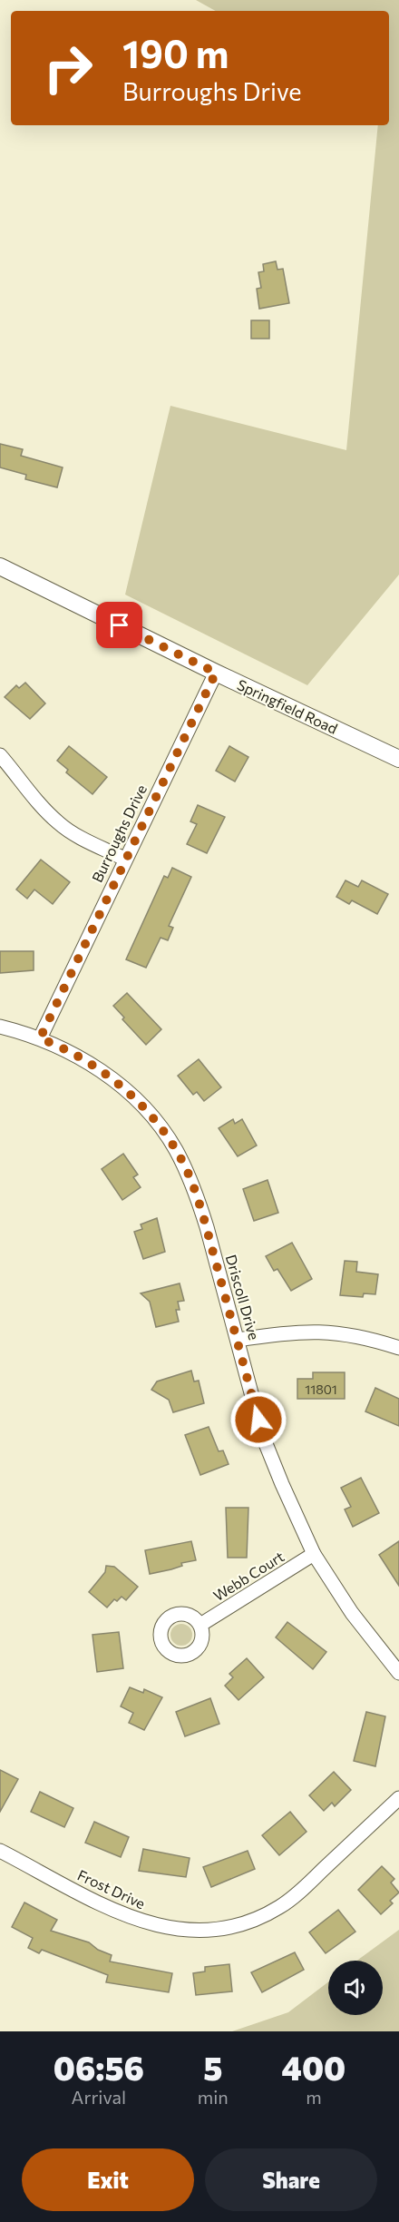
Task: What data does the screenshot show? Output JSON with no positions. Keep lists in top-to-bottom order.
{
  "streets": {
    "street": [
      "Springfield Road",
      "Burroughs Drive",
      "Driscoll Drive",
      "Webb Court",
      "Frost Drive"
    ]
  },
  "crossings": [
    ["Springfield Road", "Burroughs Drive"],
    ["Burroughs Drive", "Driscoll Drive"],
    ["Driscoll Drive", "Webb Court"]
  ],
  "house_numbers": ["11801"],
  "page": {
    "turn": ["190 m", "Burroughs Drive"],
    "eta": [
      "06:56",
      "Arrival",
      "5",
      "min",
      "400",
      "m"
    ],
    "buttons": ["Exit", "Share"]
  }
}
